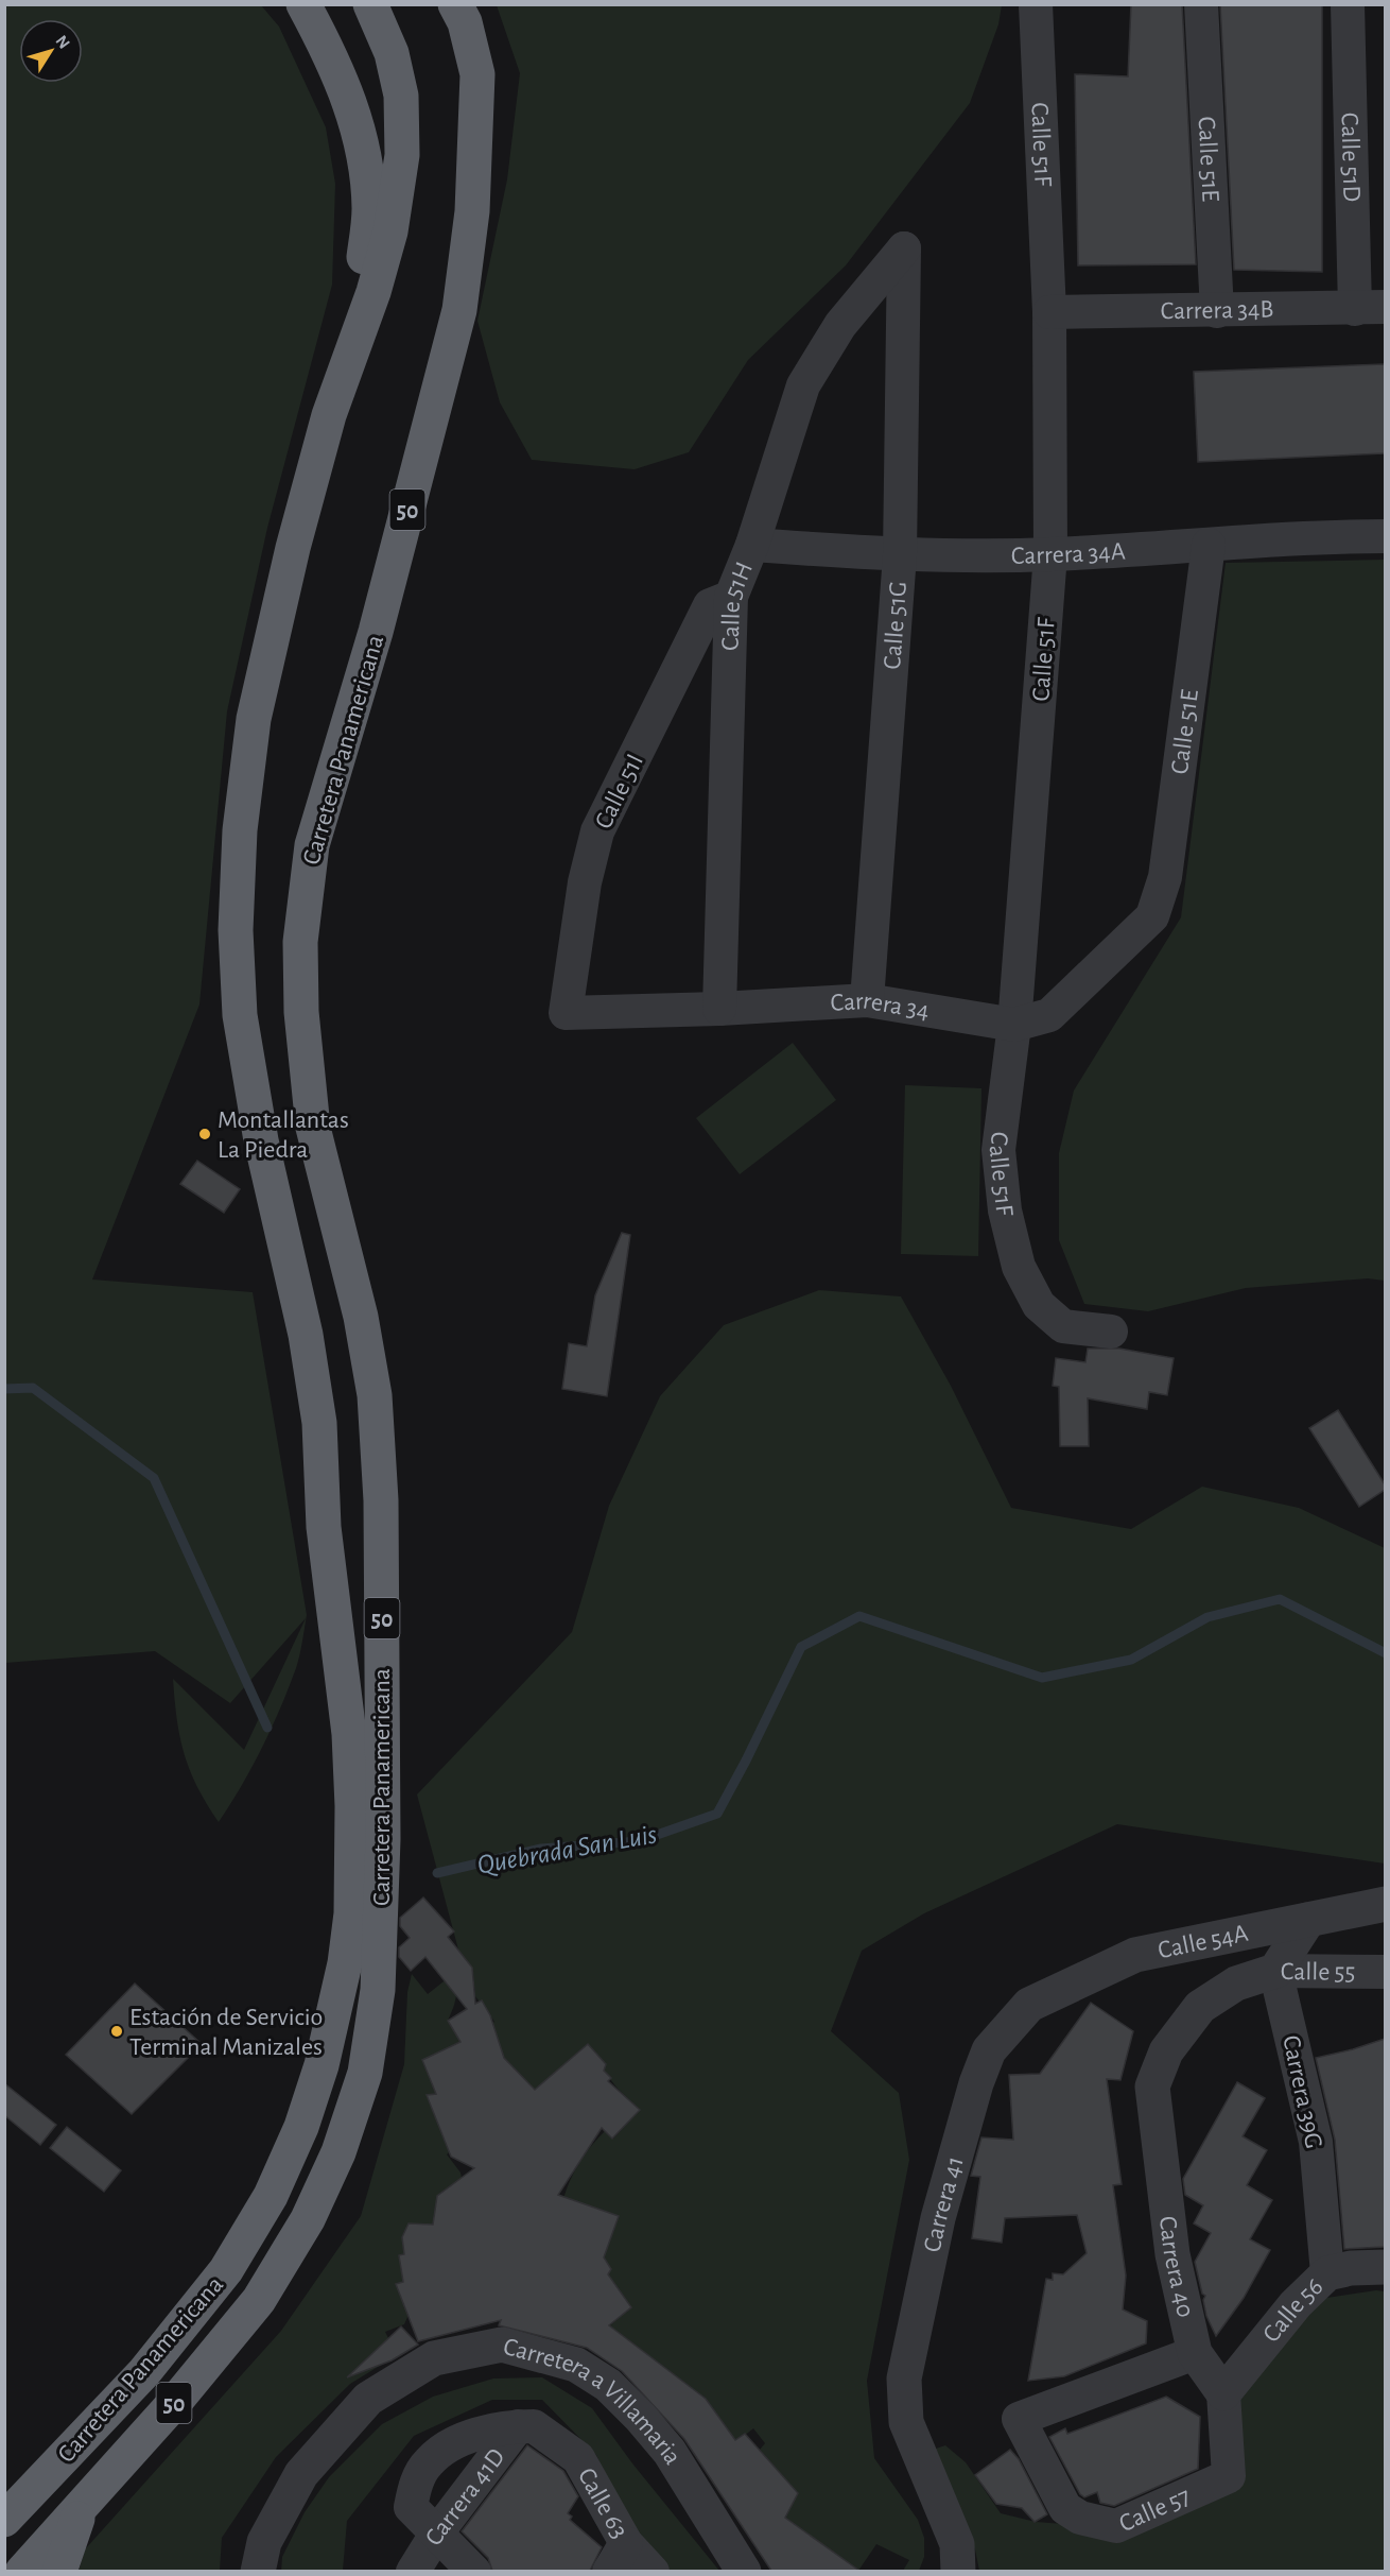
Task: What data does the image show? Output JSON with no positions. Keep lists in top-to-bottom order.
{
  "streets": {
    "highway": ["50", "Carretera Panamericana"],
    "street": [
      "Calle 51F",
      "Calle 51D",
      "Calle 51E",
      "Carrera 34B",
      "Carrera 34A",
      "Calle 51H",
      "Calle 51G",
      "Calle 51I",
      "Carrera 34",
      "Calle 54A",
      "Calle 55",
      "Carrera 39G",
      "Carrera 41",
      "Carrera 40",
      "Calle 56",
      "Carretera a Villamaria",
      "Carrera 41D",
      "Calle 63",
      "Calle 57"
    ]
  },
  "crossings": [
    ["Calle 51F", "Carrera 34B"],
    ["Calle 51F", "Carrera 34A"],
    ["Calle 51F", "Carrera 34"],
    ["Calle 51D", "Carrera 34B"],
    ["Calle 51E", "Carrera 34B"],
    ["Calle 51E", "Carrera 34A"],
    ["Calle 51E", "Carrera 34"],
    ["Carrera 34A", "Calle 51H"],
    ["Carrera 34A", "Calle 51G"],
    ["Calle 51H", "Calle 51G"],
    ["Calle 51H", "Calle 51I"],
    ["Calle 51H", "Carrera 34"],
    ["Calle 51G", "Carrera 34"],
    ["Calle 51I", "Carrera 34"],
    ["Calle 54A", "Carrera 41"],
    ["Calle 55", "Carrera 39G"],
    ["Calle 55", "Carrera 40"],
    ["Carrera 39G", "Calle 56"],
    ["Carrera 40", "Calle 56"],
    ["Carrera 40", "Calle 57"],
    ["Calle 56", "Calle 57"],
    ["Carrera 41D", "Calle 63"]
  ],
  "water": ["Quebrada San Luis"],
  "places": ["Montallantas La Piedra", "Estación de Servicio Terminal Manizales"],
  "north": "top right"
}
